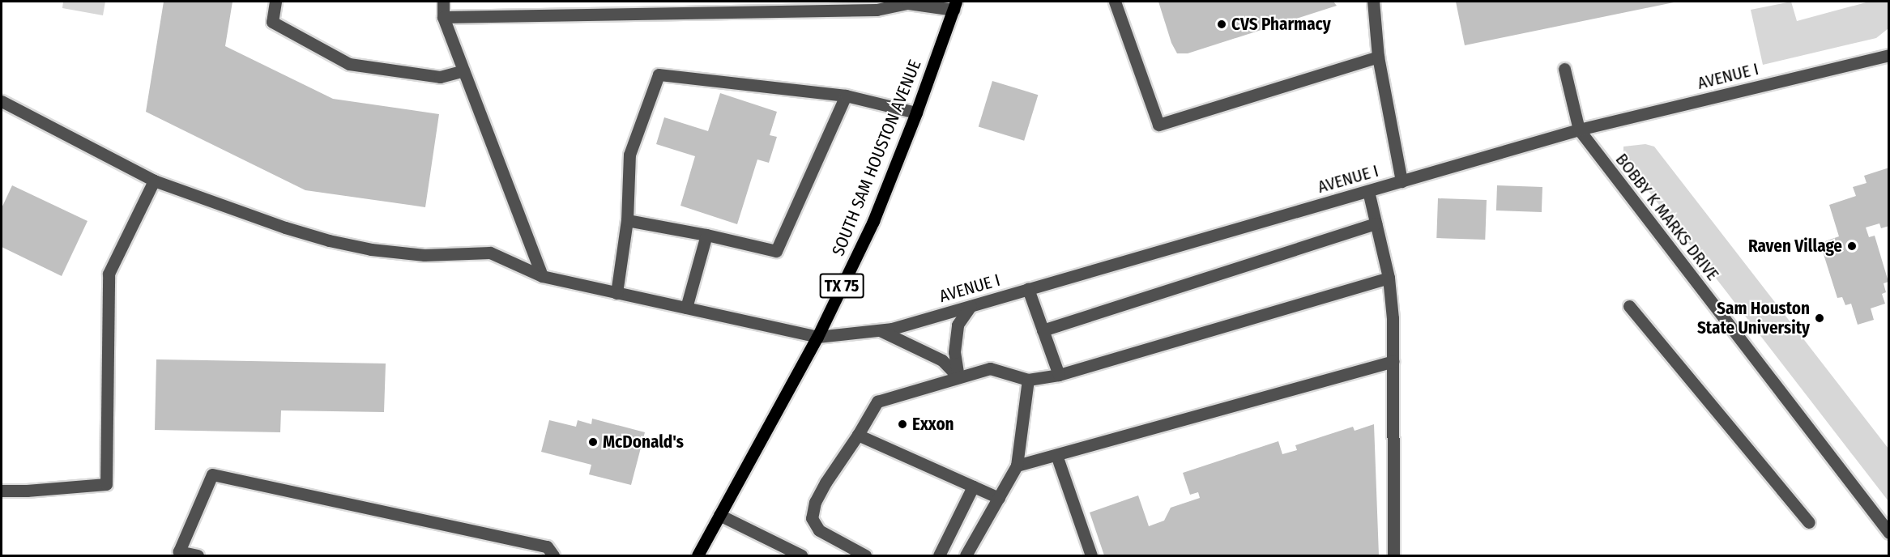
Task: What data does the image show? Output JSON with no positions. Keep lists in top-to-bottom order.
{
  "streets": {
    "main road": ["SOUTH SAM HOUSTON AVENUE", "TX 75"],
    "street": ["AVENUE I", "BOBBY K MARKS DRIVE"]
  },
  "crossings": [
    ["AVENUE I", "SOUTH SAM HOUSTON AVENUE"],
    ["AVENUE I", "BOBBY K MARKS DRIVE"]
  ],
  "places": [
    "CVS Pharmacy",
    "Raven Village",
    "Sam Houston State University",
    "Exxon",
    "McDonald's"
  ]
}
